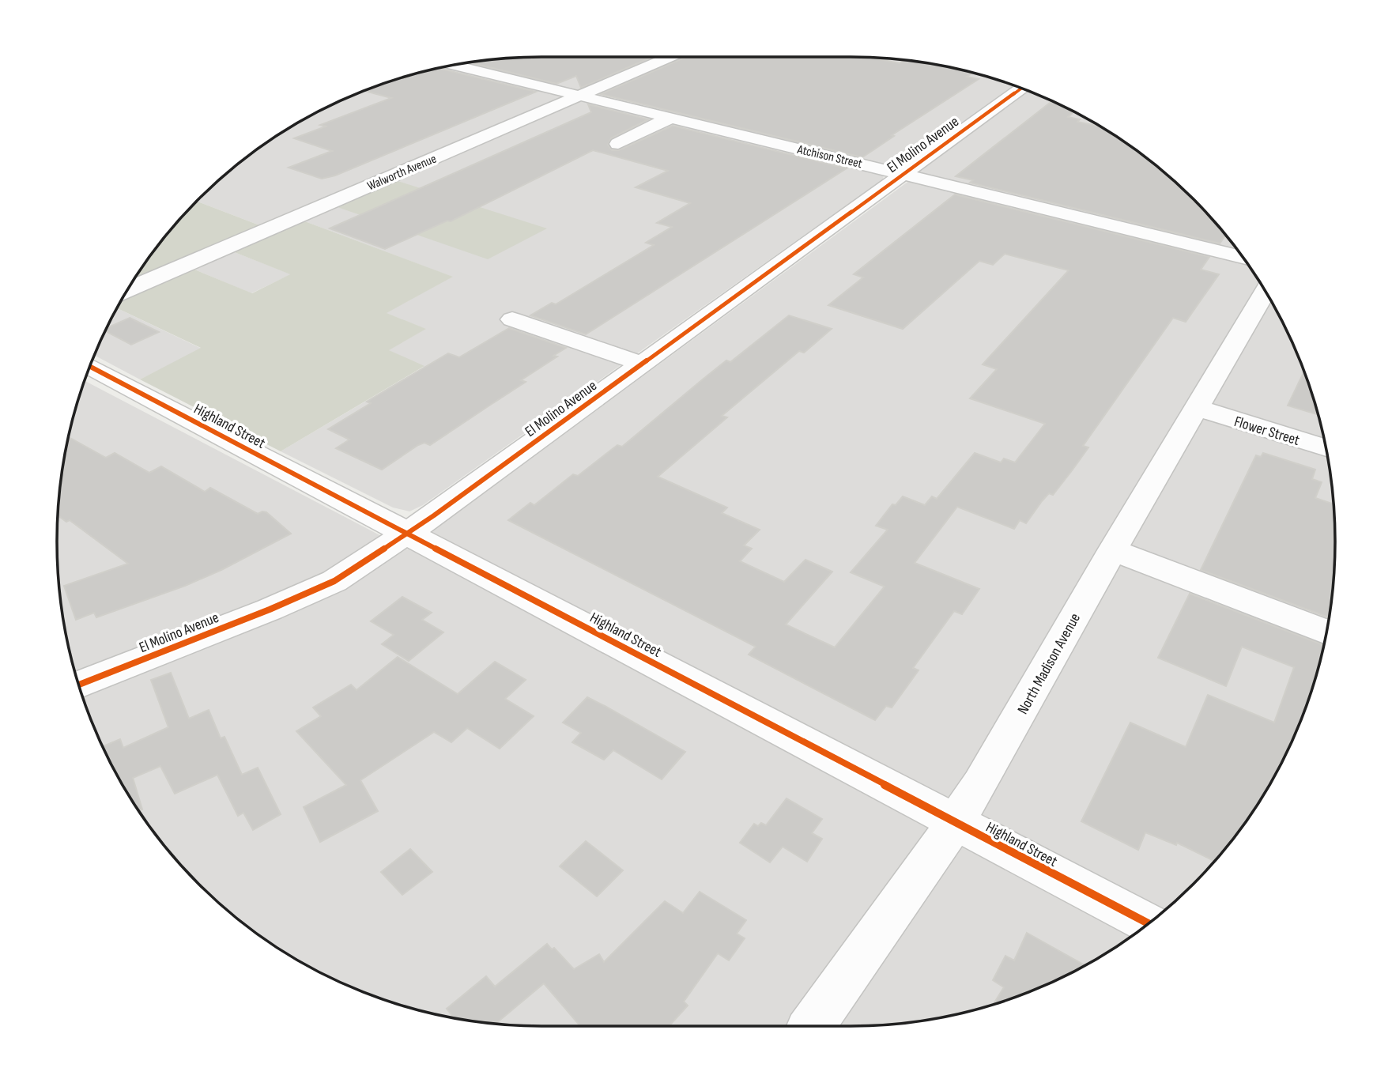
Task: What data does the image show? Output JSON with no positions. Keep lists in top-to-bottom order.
{
  "streets": {
    "street": [
      "El Molino Avenue",
      "Atchison Street",
      "Walworth Avenue",
      "Highland Street",
      "Flower Street",
      "North Madison Avenue"
    ]
  },
  "crossings": [
    ["El Molino Avenue", "Atchison Street"],
    ["El Molino Avenue", "Highland Street"],
    ["Atchison Street", "Walworth Avenue"],
    ["Highland Street", "North Madison Avenue"],
    ["Flower Street", "North Madison Avenue"]
  ]
}
